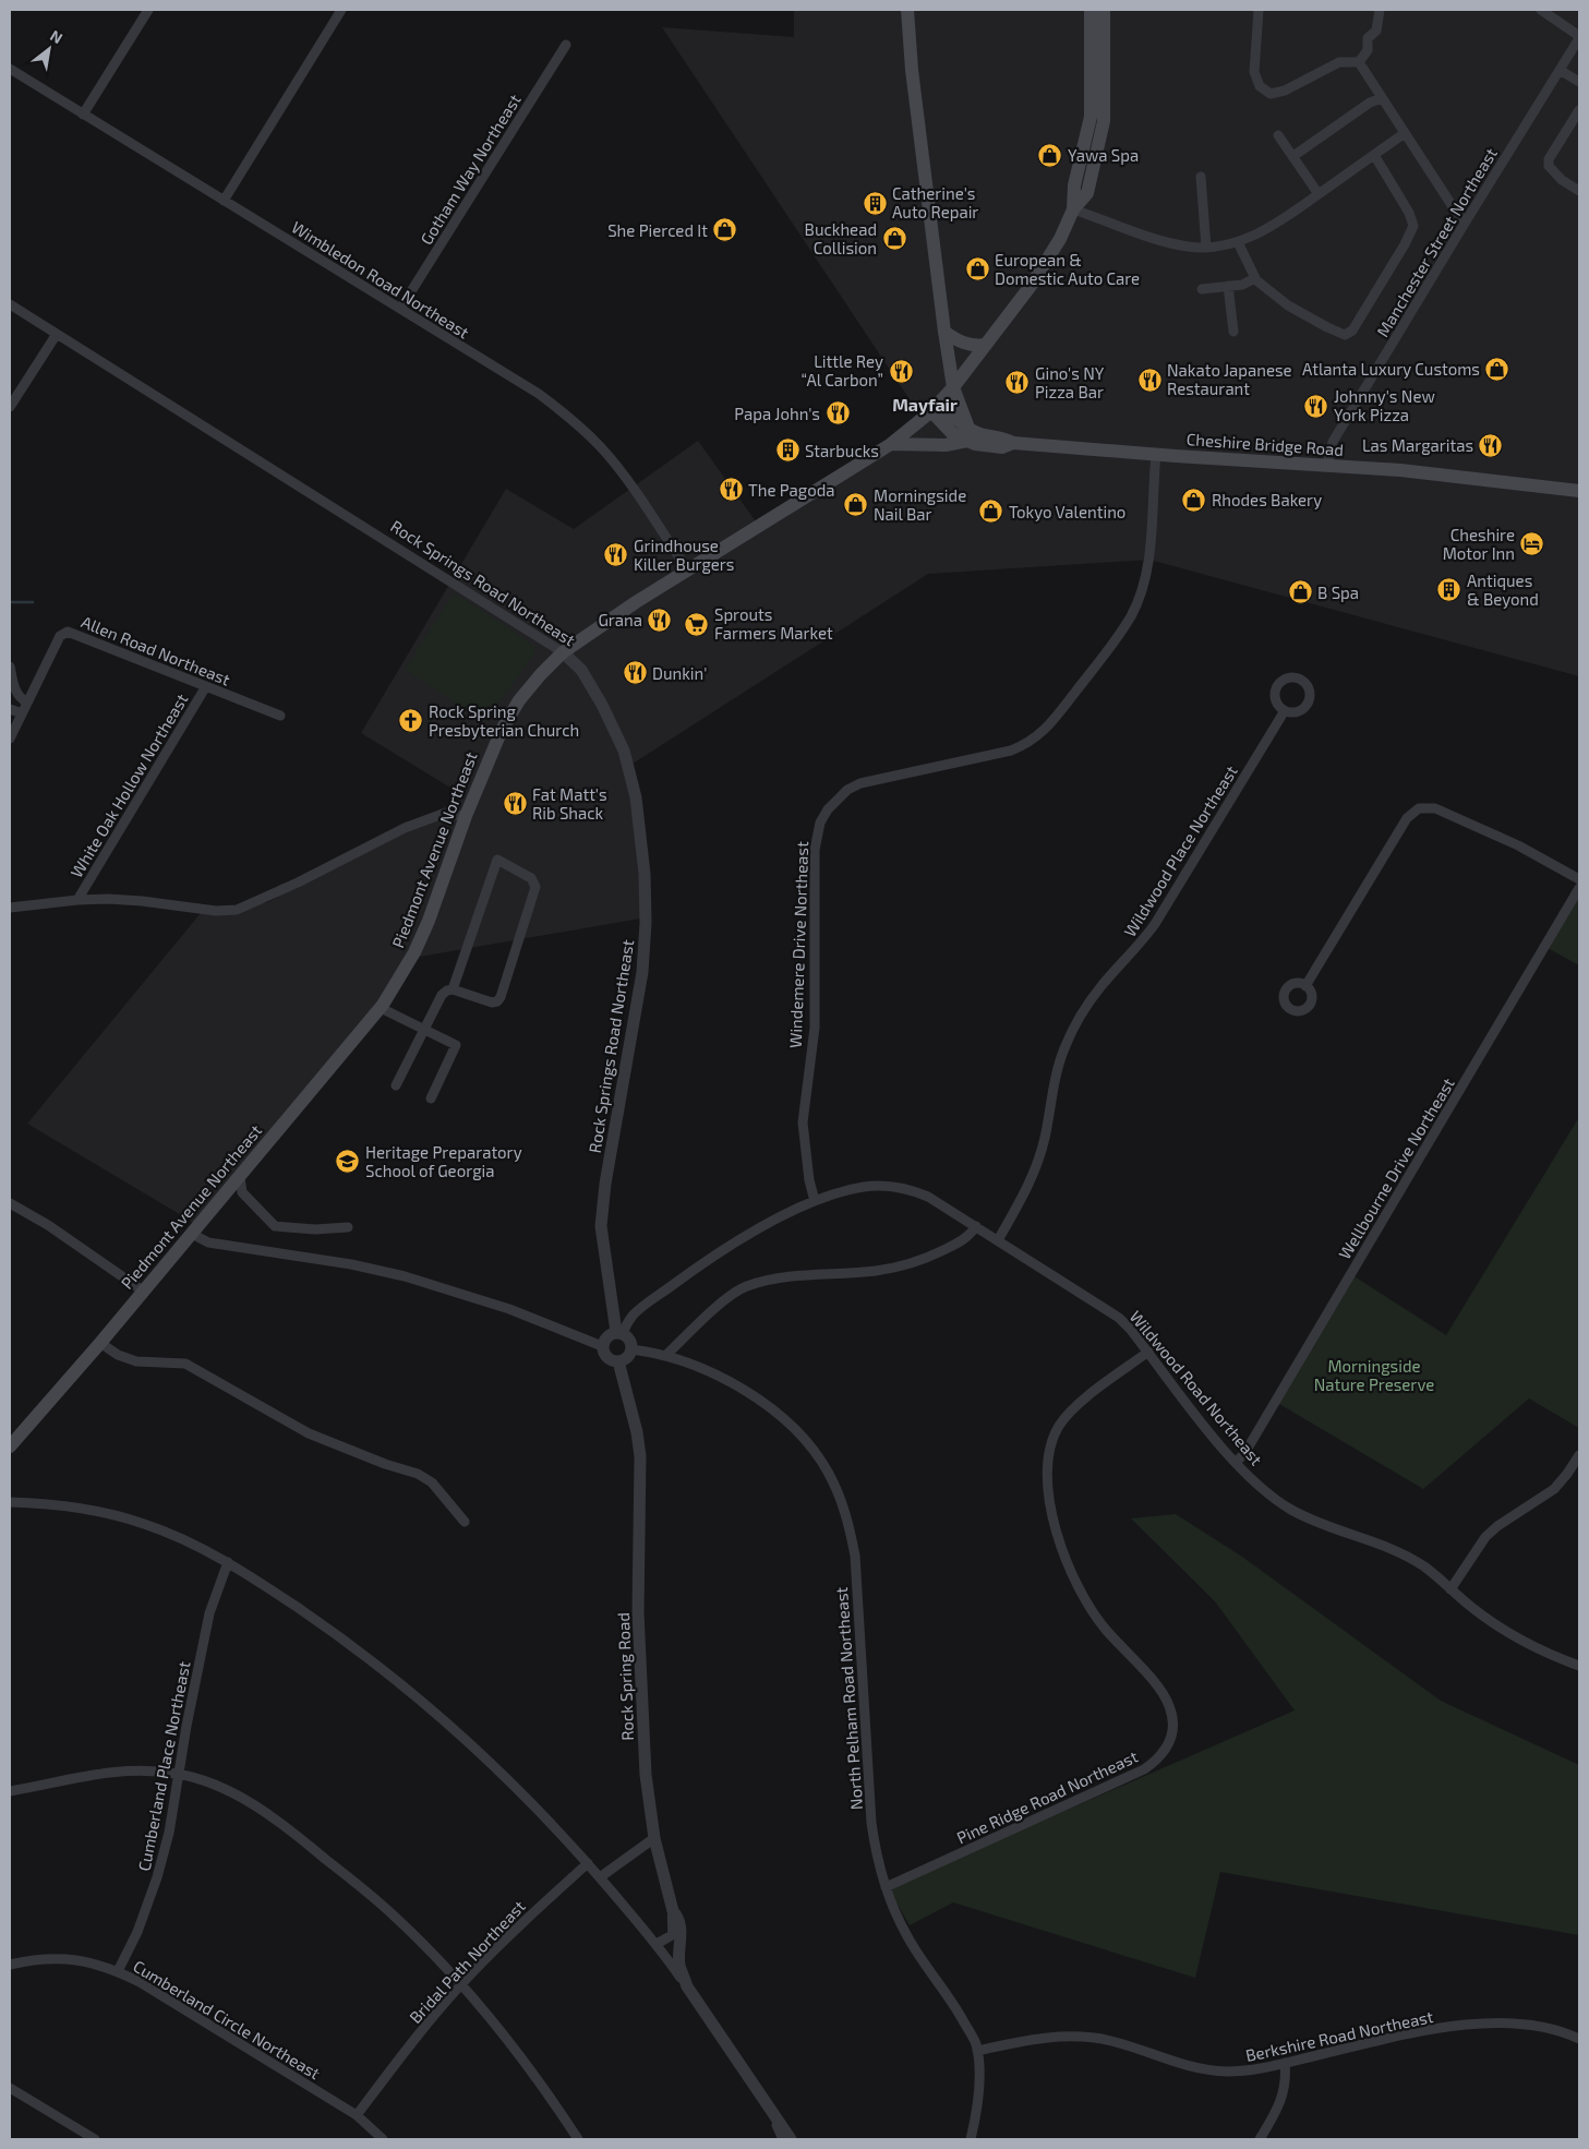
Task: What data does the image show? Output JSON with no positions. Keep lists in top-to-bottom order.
{
  "streets": {
    "main road": ["Cheshire Bridge Road", "Piedmont Avenue Northeast"],
    "street": [
      "Gotham Way Northeast",
      "Manchester Street Northeast",
      "Wimbledon Road Northeast",
      "Rock Springs Road Northeast",
      "Allen Road Northeast",
      "White Oak Hollow Northeast",
      "Wildwood Place Northeast",
      "Windemere Drive Northeast",
      "Wellbourne Drive Northeast",
      "Wildwood Road Northeast",
      "Rock Spring Road",
      "North Pelham Road Northeast",
      "Cumberland Place Northeast",
      "Pine Ridge Road Northeast",
      "Bridal Path Northeast",
      "Cumberland Circle Northeast",
      "Berkshire Road Northeast"
    ]
  },
  "crossings": [
    ["Gotham Way Northeast", "Wimbledon Road Northeast"],
    ["Manchester Street Northeast", "Cheshire Bridge Road"],
    ["Wimbledon Road Northeast", "Piedmont Avenue Northeast"],
    ["Cheshire Bridge Road", "Windemere Drive Northeast"],
    ["Rock Springs Road Northeast", "Piedmont Avenue Northeast"],
    ["Rock Springs Road Northeast", "Wildwood Road Northeast"],
    ["Rock Springs Road Northeast", "Rock Spring Road"],
    ["Rock Springs Road Northeast", "North Pelham Road Northeast"],
    ["Allen Road Northeast", "White Oak Hollow Northeast"],
    ["Wildwood Place Northeast", "Wildwood Road Northeast"],
    ["Windemere Drive Northeast", "Wildwood Road Northeast"],
    ["Wellbourne Drive Northeast", "Wildwood Road Northeast"],
    ["Wildwood Road Northeast", "Rock Spring Road"],
    ["Wildwood Road Northeast", "North Pelham Road Northeast"],
    ["Wildwood Road Northeast", "Pine Ridge Road Northeast"],
    ["Rock Spring Road", "North Pelham Road Northeast"],
    ["North Pelham Road Northeast", "Pine Ridge Road Northeast"],
    ["North Pelham Road Northeast", "Berkshire Road Northeast"],
    ["Cumberland Place Northeast", "Cumberland Circle Northeast"],
    ["Bridal Path Northeast", "Cumberland Circle Northeast"]
  ],
  "districts": ["Mayfair"],
  "parks": ["Morningside Nature Preserve"],
  "places": {
    "shop": [
      "Yawa Spa",
      "She Pierced It",
      "Buckhead Collision",
      "European & Domestic Auto Care",
      "Atlanta Luxury Customs",
      "Rhodes Bakery",
      "Morningside Nail Bar",
      "Tokyo Valentino",
      "B Spa"
    ],
    "building": ["Catherine's Auto Repair", "Starbucks", "Antiques & Beyond"],
    "restaurant": [
      "Little Rey “Al Carbon”",
      "Nakato Japanese Restaurant",
      "Gino's NY Pizza Bar",
      "Johnny's New York Pizza",
      "Papa John's",
      "Las Margaritas",
      "The Pagoda",
      "Grindhouse Killer Burgers",
      "Grana",
      "Dunkin'",
      "Fat Matt's Rib Shack"
    ],
    "hotel": ["Cheshire Motor Inn"],
    "supermarket": ["Sprouts Farmers Market"],
    "church": ["Rock Spring Presbyterian Church"],
    "school or university": ["Heritage Preparatory School of Georgia"]
  },
  "north": "top right"
}
